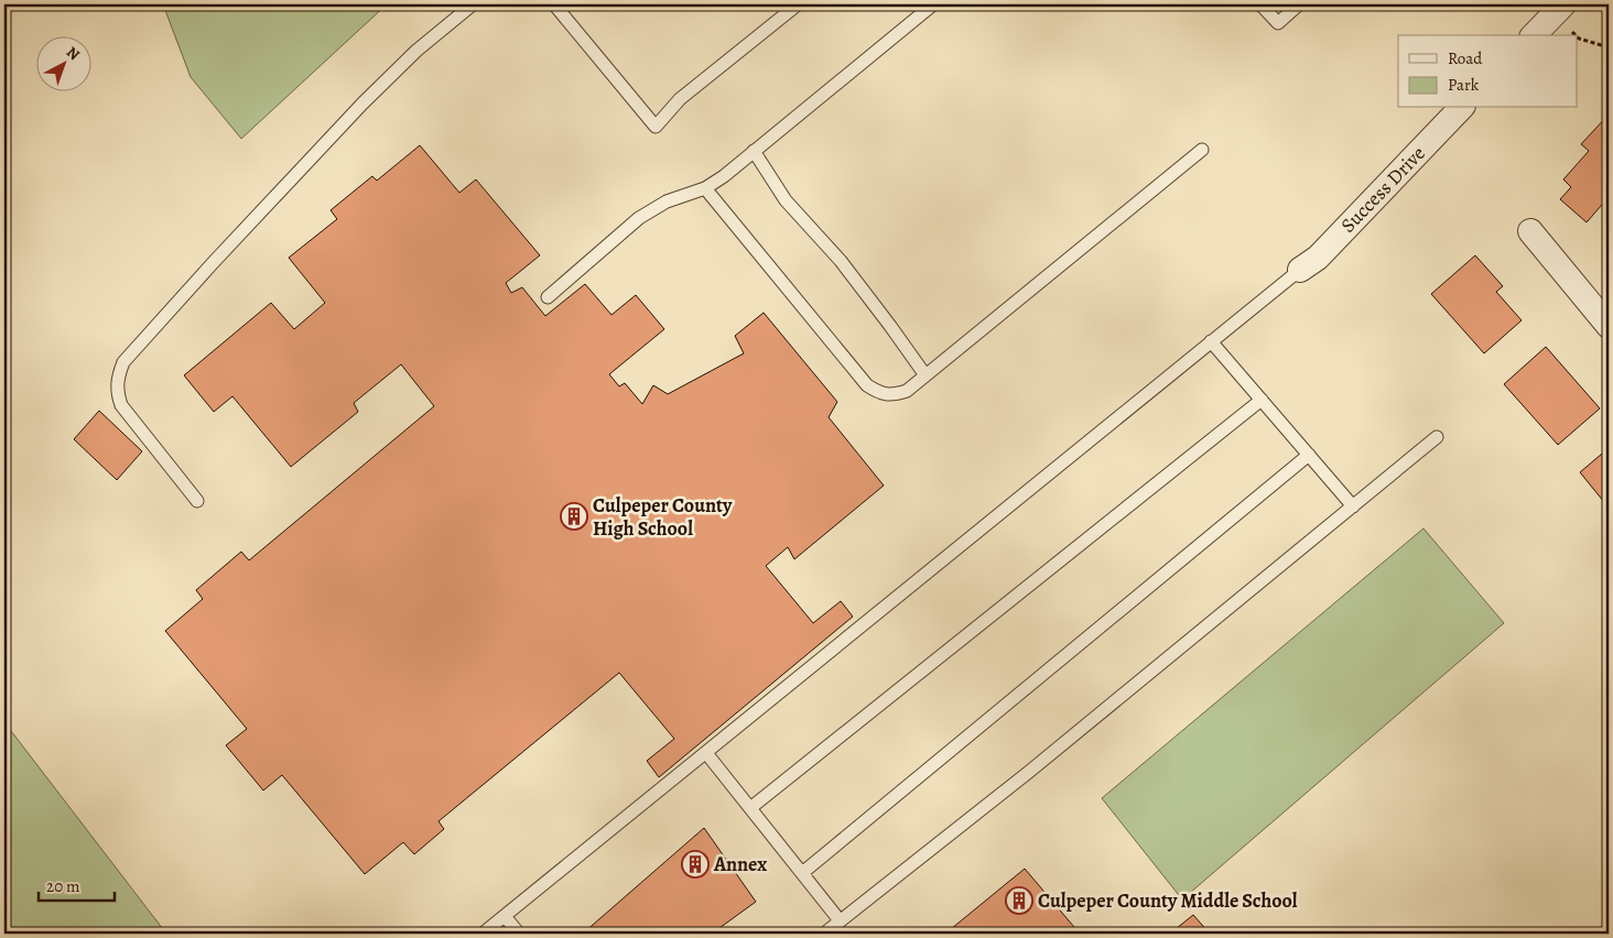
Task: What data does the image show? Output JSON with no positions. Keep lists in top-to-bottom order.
{
  "streets": {
    "street": ["Success Drive"]
  },
  "places": {
    "building": ["Culpeper County High School", "Annex", "Culpeper County Middle School"]
  },
  "legend": ["Road", "Park"],
  "scale_bar": "20 m",
  "north": "top right"
}
